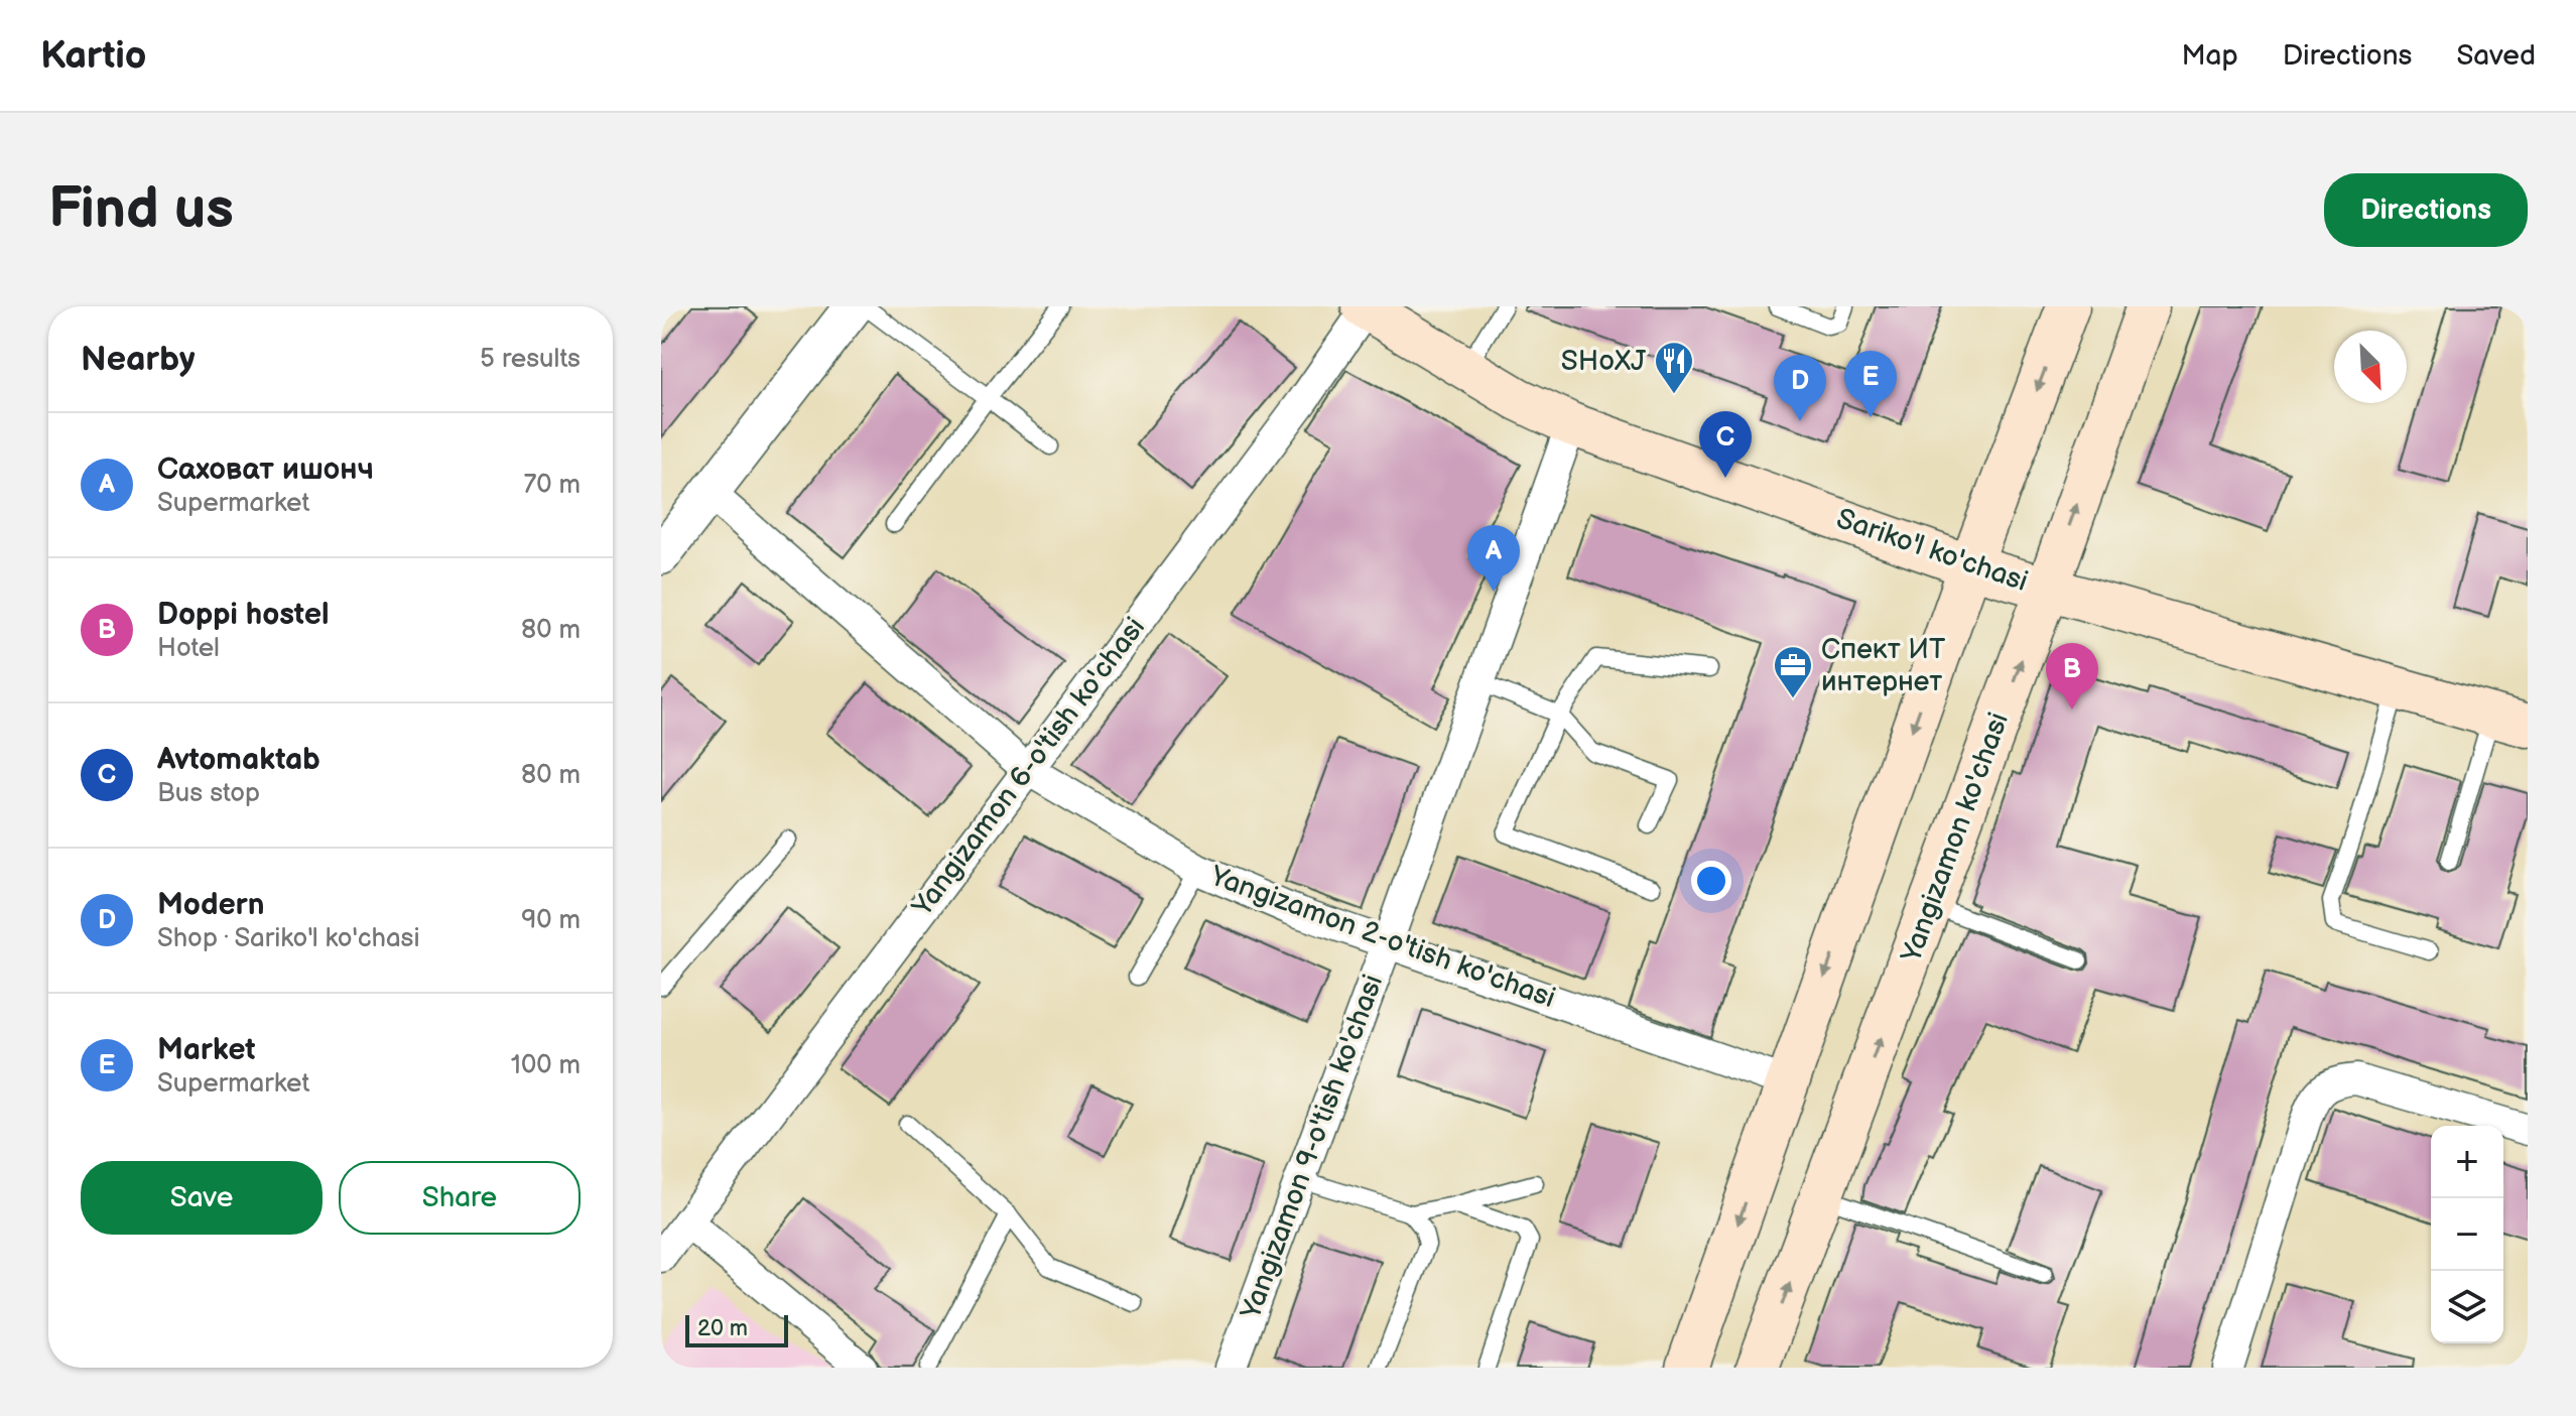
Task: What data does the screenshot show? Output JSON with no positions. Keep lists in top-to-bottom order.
{
  "streets": {
    "main road": ["Sariko'l ko'chasi", "Yangizamon ko'chasi"],
    "street": ["Yangizamon 6-o'tish ko'chasi", "Yangizamon 2-o'tish ko'chasi", "Yangizamon 9-o'tish ko'chasi"]
  },
  "crossings": [
    ["Sariko'l ko'chasi", "Yangizamon 6-o'tish ko'chasi"],
    ["Sariko'l ko'chasi", "Yangizamon ko'chasi"],
    ["Sariko'l ko'chasi", "Yangizamon 9-o'tish ko'chasi"],
    ["Yangizamon 6-o'tish ko'chasi", "Yangizamon 2-o'tish ko'chasi"],
    ["Yangizamon 2-o'tish ko'chasi", "Yangizamon 9-o'tish ko'chasi"]
  ],
  "places": {
    "restaurant": ["SHoXJ"],
    "office": ["Спект ИТ интернет"]
  },
  "scale_bar": "20 m",
  "north": "bottom right",
  "page": {
    "header": "Kartio",
    "nav": ["Map", "Directions", "Saved"],
    "buttons": [
      "Directions",
      ["Save", "Share"]
    ],
    "title": "Find us",
    "heading": ["Nearby", "5 results"],
    "pins": [
      "E",
      "D",
      "C",
      "A",
      "B"
    ],
    "list": [
      {
        "mark": "A",
        "name": "Саховат ишонч",
        "note": "Supermarket",
        "value": "70 m"
      },
      {
        "mark": "B",
        "name": "Doppi hostel",
        "note": "Hotel",
        "value": "80 m"
      },
      {
        "mark": "C",
        "name": "Avtomaktab",
        "note": "Bus stop",
        "value": "80 m"
      },
      {
        "mark": "D",
        "name": "Modern",
        "note": "Shop · Sariko'l ko'chasi",
        "value": "90 m"
      },
      {
        "mark": "E",
        "name": "Market",
        "note": "Supermarket",
        "value": "100 m"
      }
    ],
    "map_buttons": ["+", "−"],
    "scale": "20 m"
  }
}
